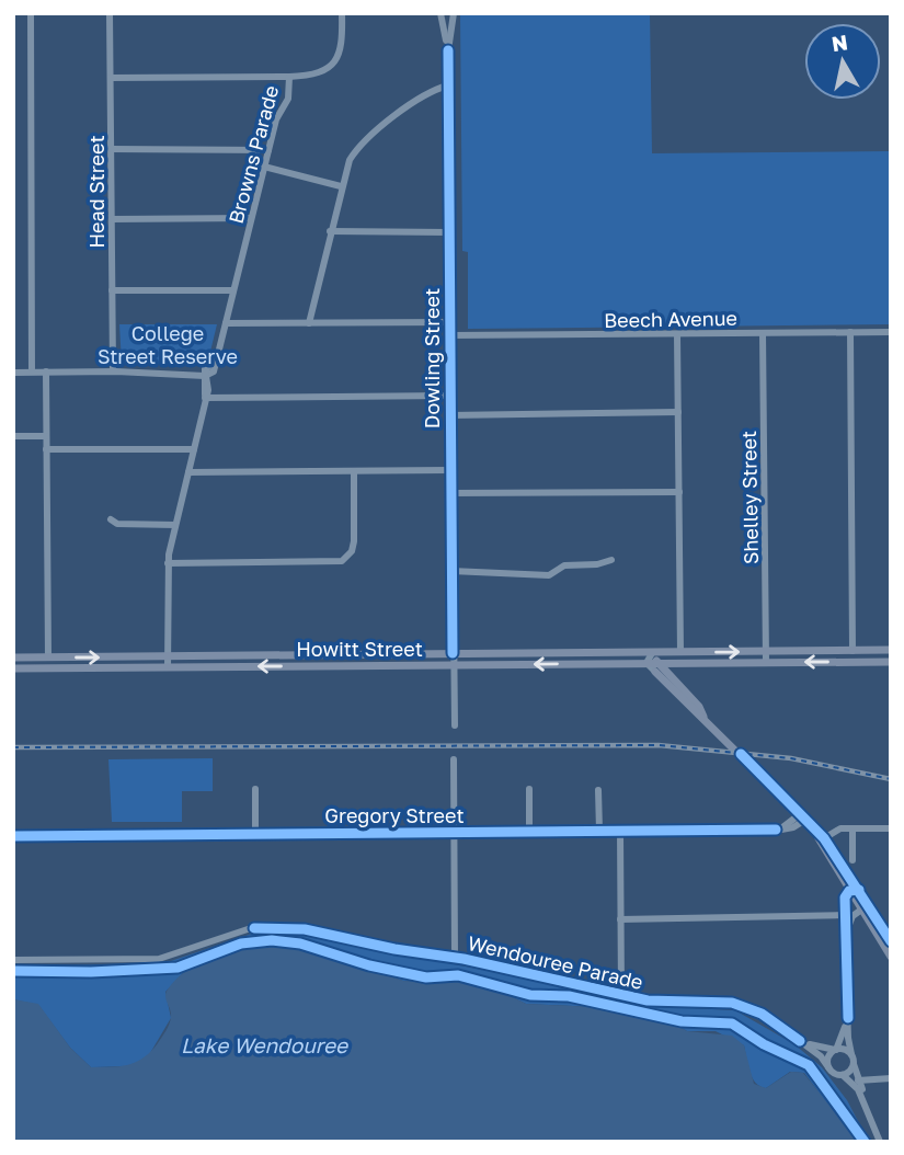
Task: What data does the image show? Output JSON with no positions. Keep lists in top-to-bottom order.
{
  "streets": {
    "main road": ["Howitt Street"],
    "street": [
      "Browns Parade",
      "Head Street",
      "Beech Avenue",
      "Dowling Street",
      "Shelley Street",
      "Gregory Street",
      "Wendouree Parade"
    ]
  },
  "crossings": [
    ["Browns Parade", "Howitt Street"],
    ["Beech Avenue", "Dowling Street"],
    ["Beech Avenue", "Shelley Street"],
    ["Dowling Street", "Howitt Street"],
    ["Shelley Street", "Howitt Street"]
  ],
  "water": ["Lake Wendouree"],
  "parks": ["College Street Reserve"],
  "north": "top"
}
